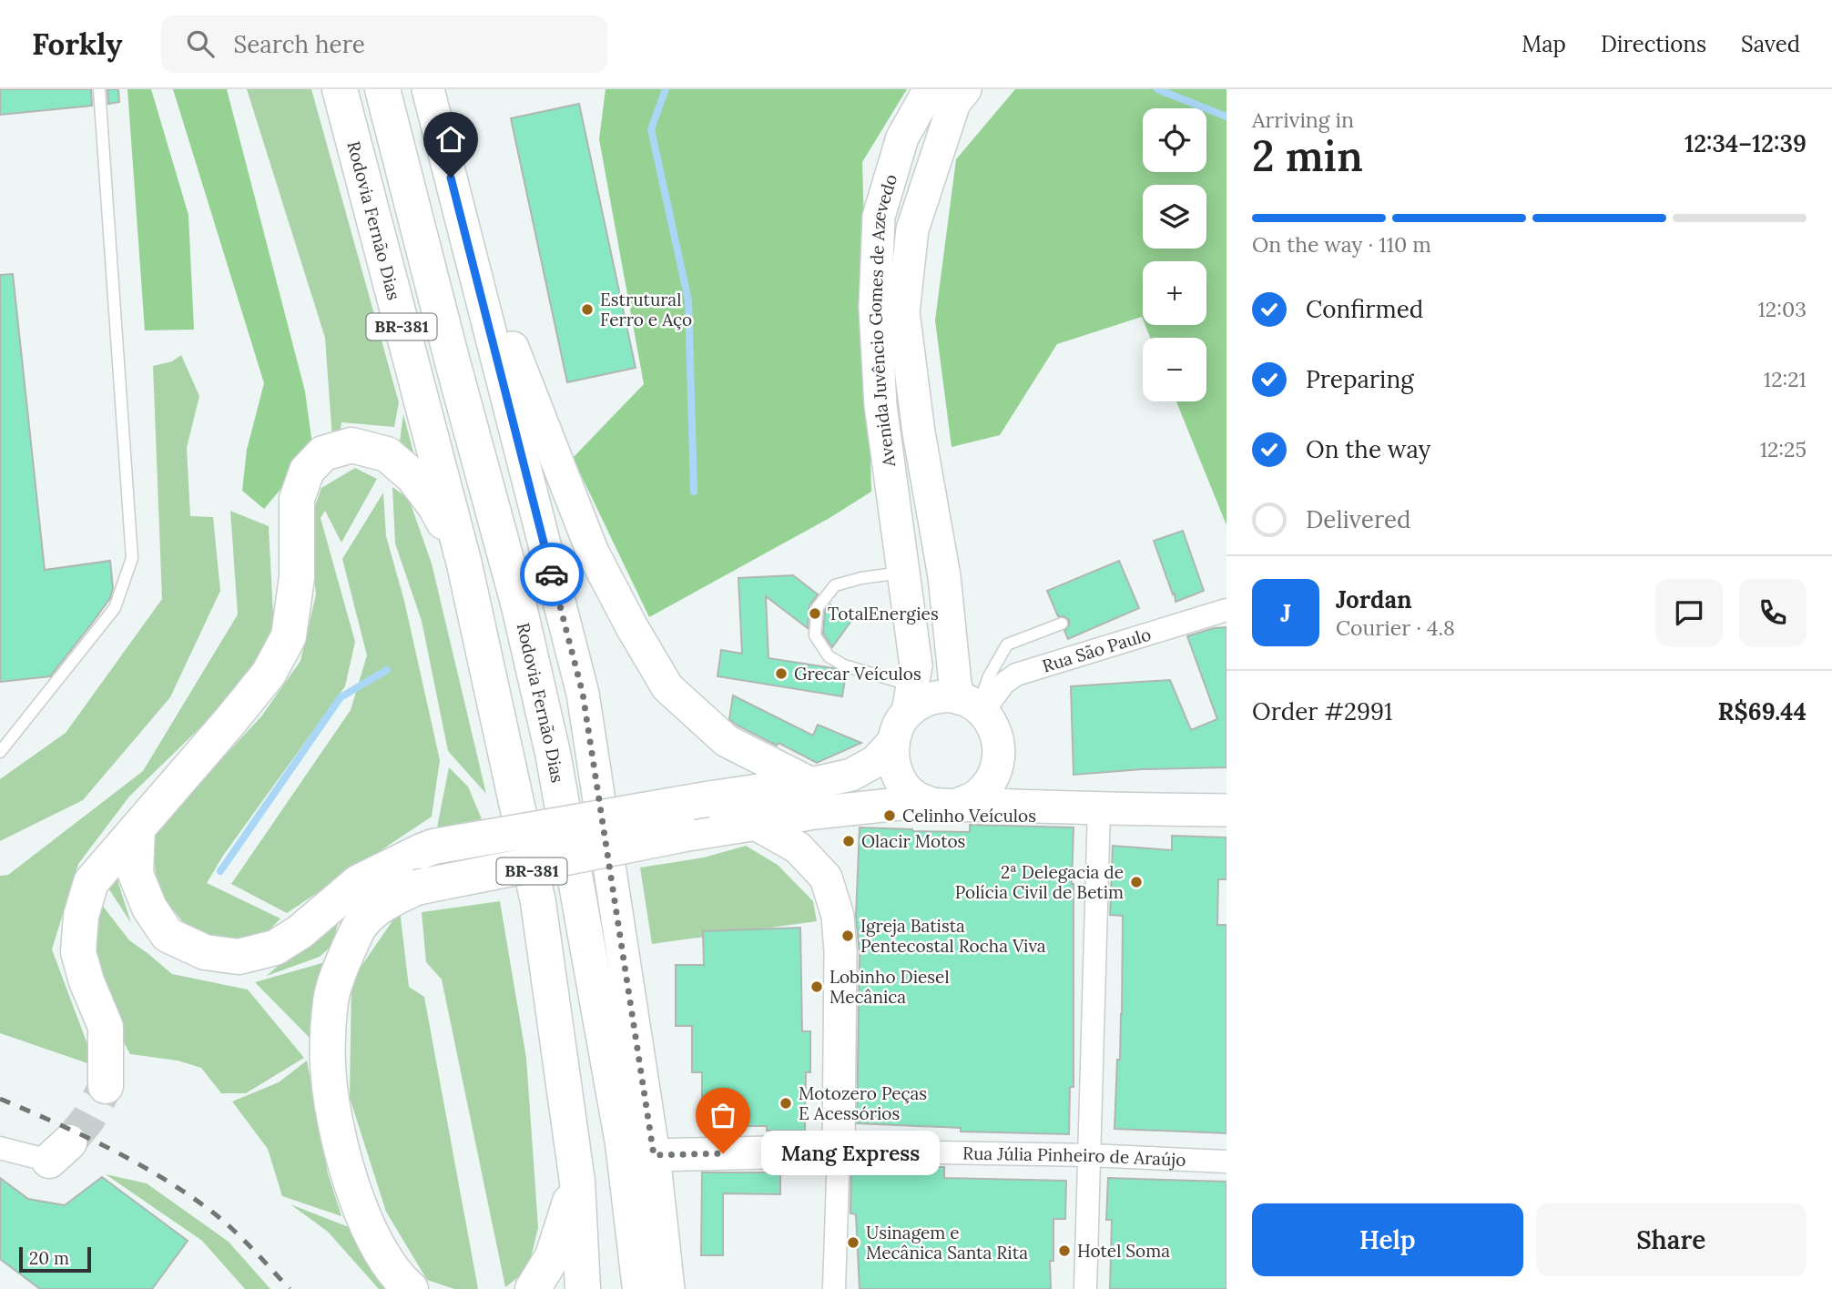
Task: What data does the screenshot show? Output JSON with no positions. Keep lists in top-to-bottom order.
{
  "streets": {
    "highway": ["Rodovia Fernão Dias", "BR-381"],
    "main road": ["Avenida Juvêncio Gomes de Azevedo", "Rua Júlia Pinheiro de Araújo"],
    "street": ["Rua São Paulo"]
  },
  "crossings": [
    ["Rodovia Fernão Dias", "BR-381"],
    ["Avenida Juvêncio Gomes de Azevedo", "Rua São Paulo"]
  ],
  "places": [
    "Estrutural Ferro e Aço",
    "TotalEnergies",
    "Grecar Veículos",
    "Celinho Veículos",
    "Olacir Motos",
    "2ª Delegacia de Polícia Civil de Betim",
    "Igreja Batista Pentecostal Rocha Viva",
    "Lobinho Diesel Mecânica",
    "Motozero Peças E Acessórios",
    "Mang Express",
    "Usinagem e Mecânica Santa Rita",
    "Hotel Soma"
  ],
  "scale_bar": "20 m",
  "page": {
    "header": "Forkly",
    "search": "Search here",
    "nav": ["Map", "Directions", "Saved"],
    "heading": ["2 min", "Arriving in", "12:34–12:39"],
    "panel": [
      "Jordan",
      "Courier · 4.8",
      "Order #2991",
      "R$69.44"
    ],
    "map_buttons": ["+", "−"],
    "bar": "On the way · 110 m",
    "list": [
      ["Confirmed", "12:03"],
      ["Preparing", "12:21"],
      ["On the way", "12:25"],
      "Delivered"
    ],
    "round": "J",
    "bubble": "Mang Express",
    "buttons": ["Help", "Share"],
    "scale": "20 m"
  }
}
